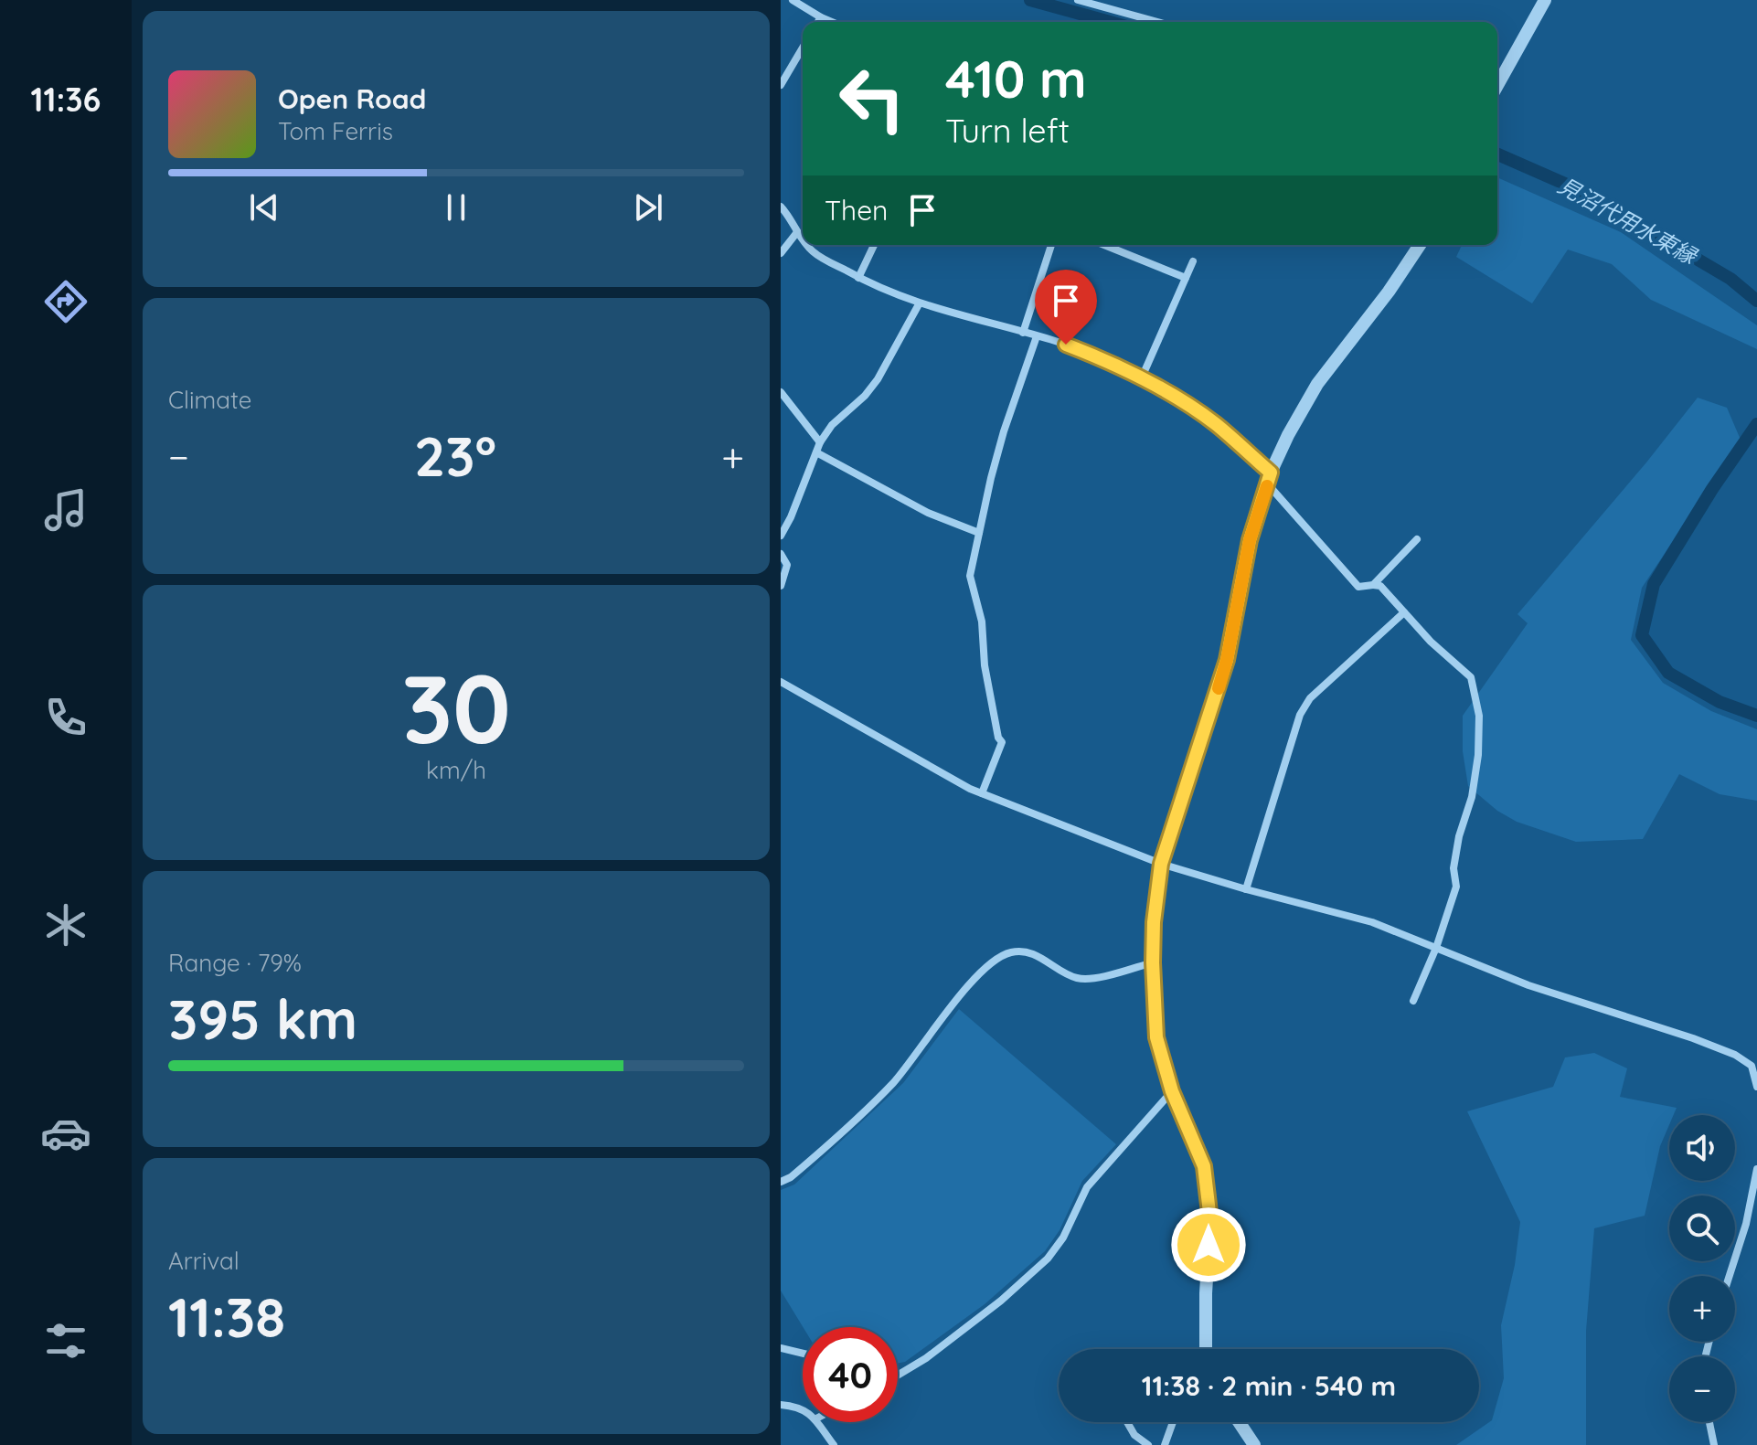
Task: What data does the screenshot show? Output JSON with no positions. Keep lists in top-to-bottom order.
{
  "water": ["見沼代用水東縁"],
  "page": {
    "tabs": "11:36",
    "turn": ["410 m", "Turn left"],
    "song": ["Open Road", "Tom Ferris"],
    "then": "Then",
    "tile": [
      "Climate",
      ["30", "km/h"],
      ["Range · 79%", "395 km"],
      ["Arrival", "11:38"]
    ],
    "heat": ["−", "23°", "+"],
    "map_buttons": ["+", "−"],
    "limit": "40",
    "trip": "11:38 · 2 min · 540 m"
  }
}
